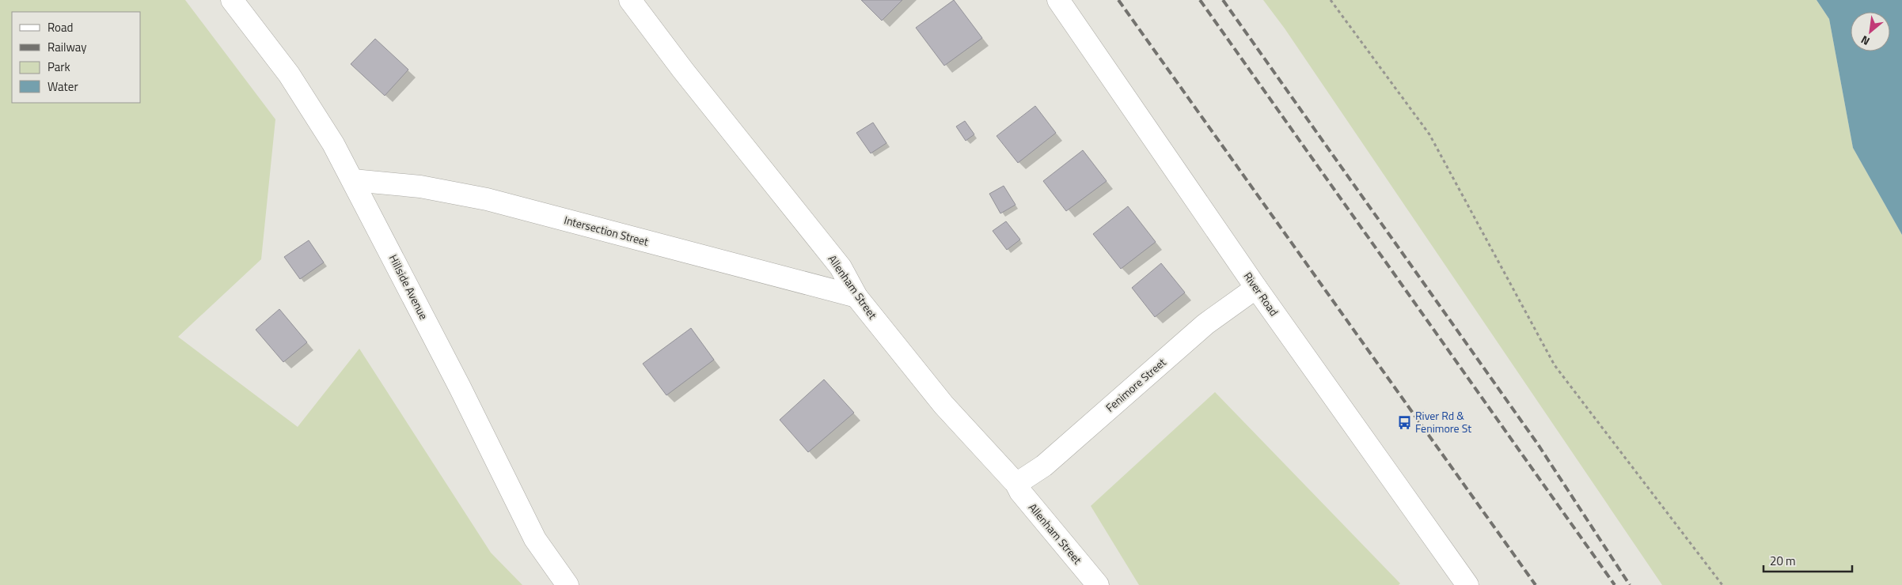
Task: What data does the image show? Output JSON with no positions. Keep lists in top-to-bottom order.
{
  "streets": {
    "street": [
      "Intersection Street",
      "Hillside Avenue",
      "Allenham Street",
      "River Road",
      "Fenimore Street"
    ]
  },
  "crossings": [
    ["Intersection Street", "Hillside Avenue"],
    ["Intersection Street", "Allenham Street"],
    ["Allenham Street", "Fenimore Street"],
    ["River Road", "Fenimore Street"]
  ],
  "places": {
    "bus stop": ["River Rd & Fenimore St"]
  },
  "legend": [
    "Road",
    "Railway",
    "Park",
    "Water"
  ],
  "scale_bar": "20 m",
  "north": "bottom left"
}
